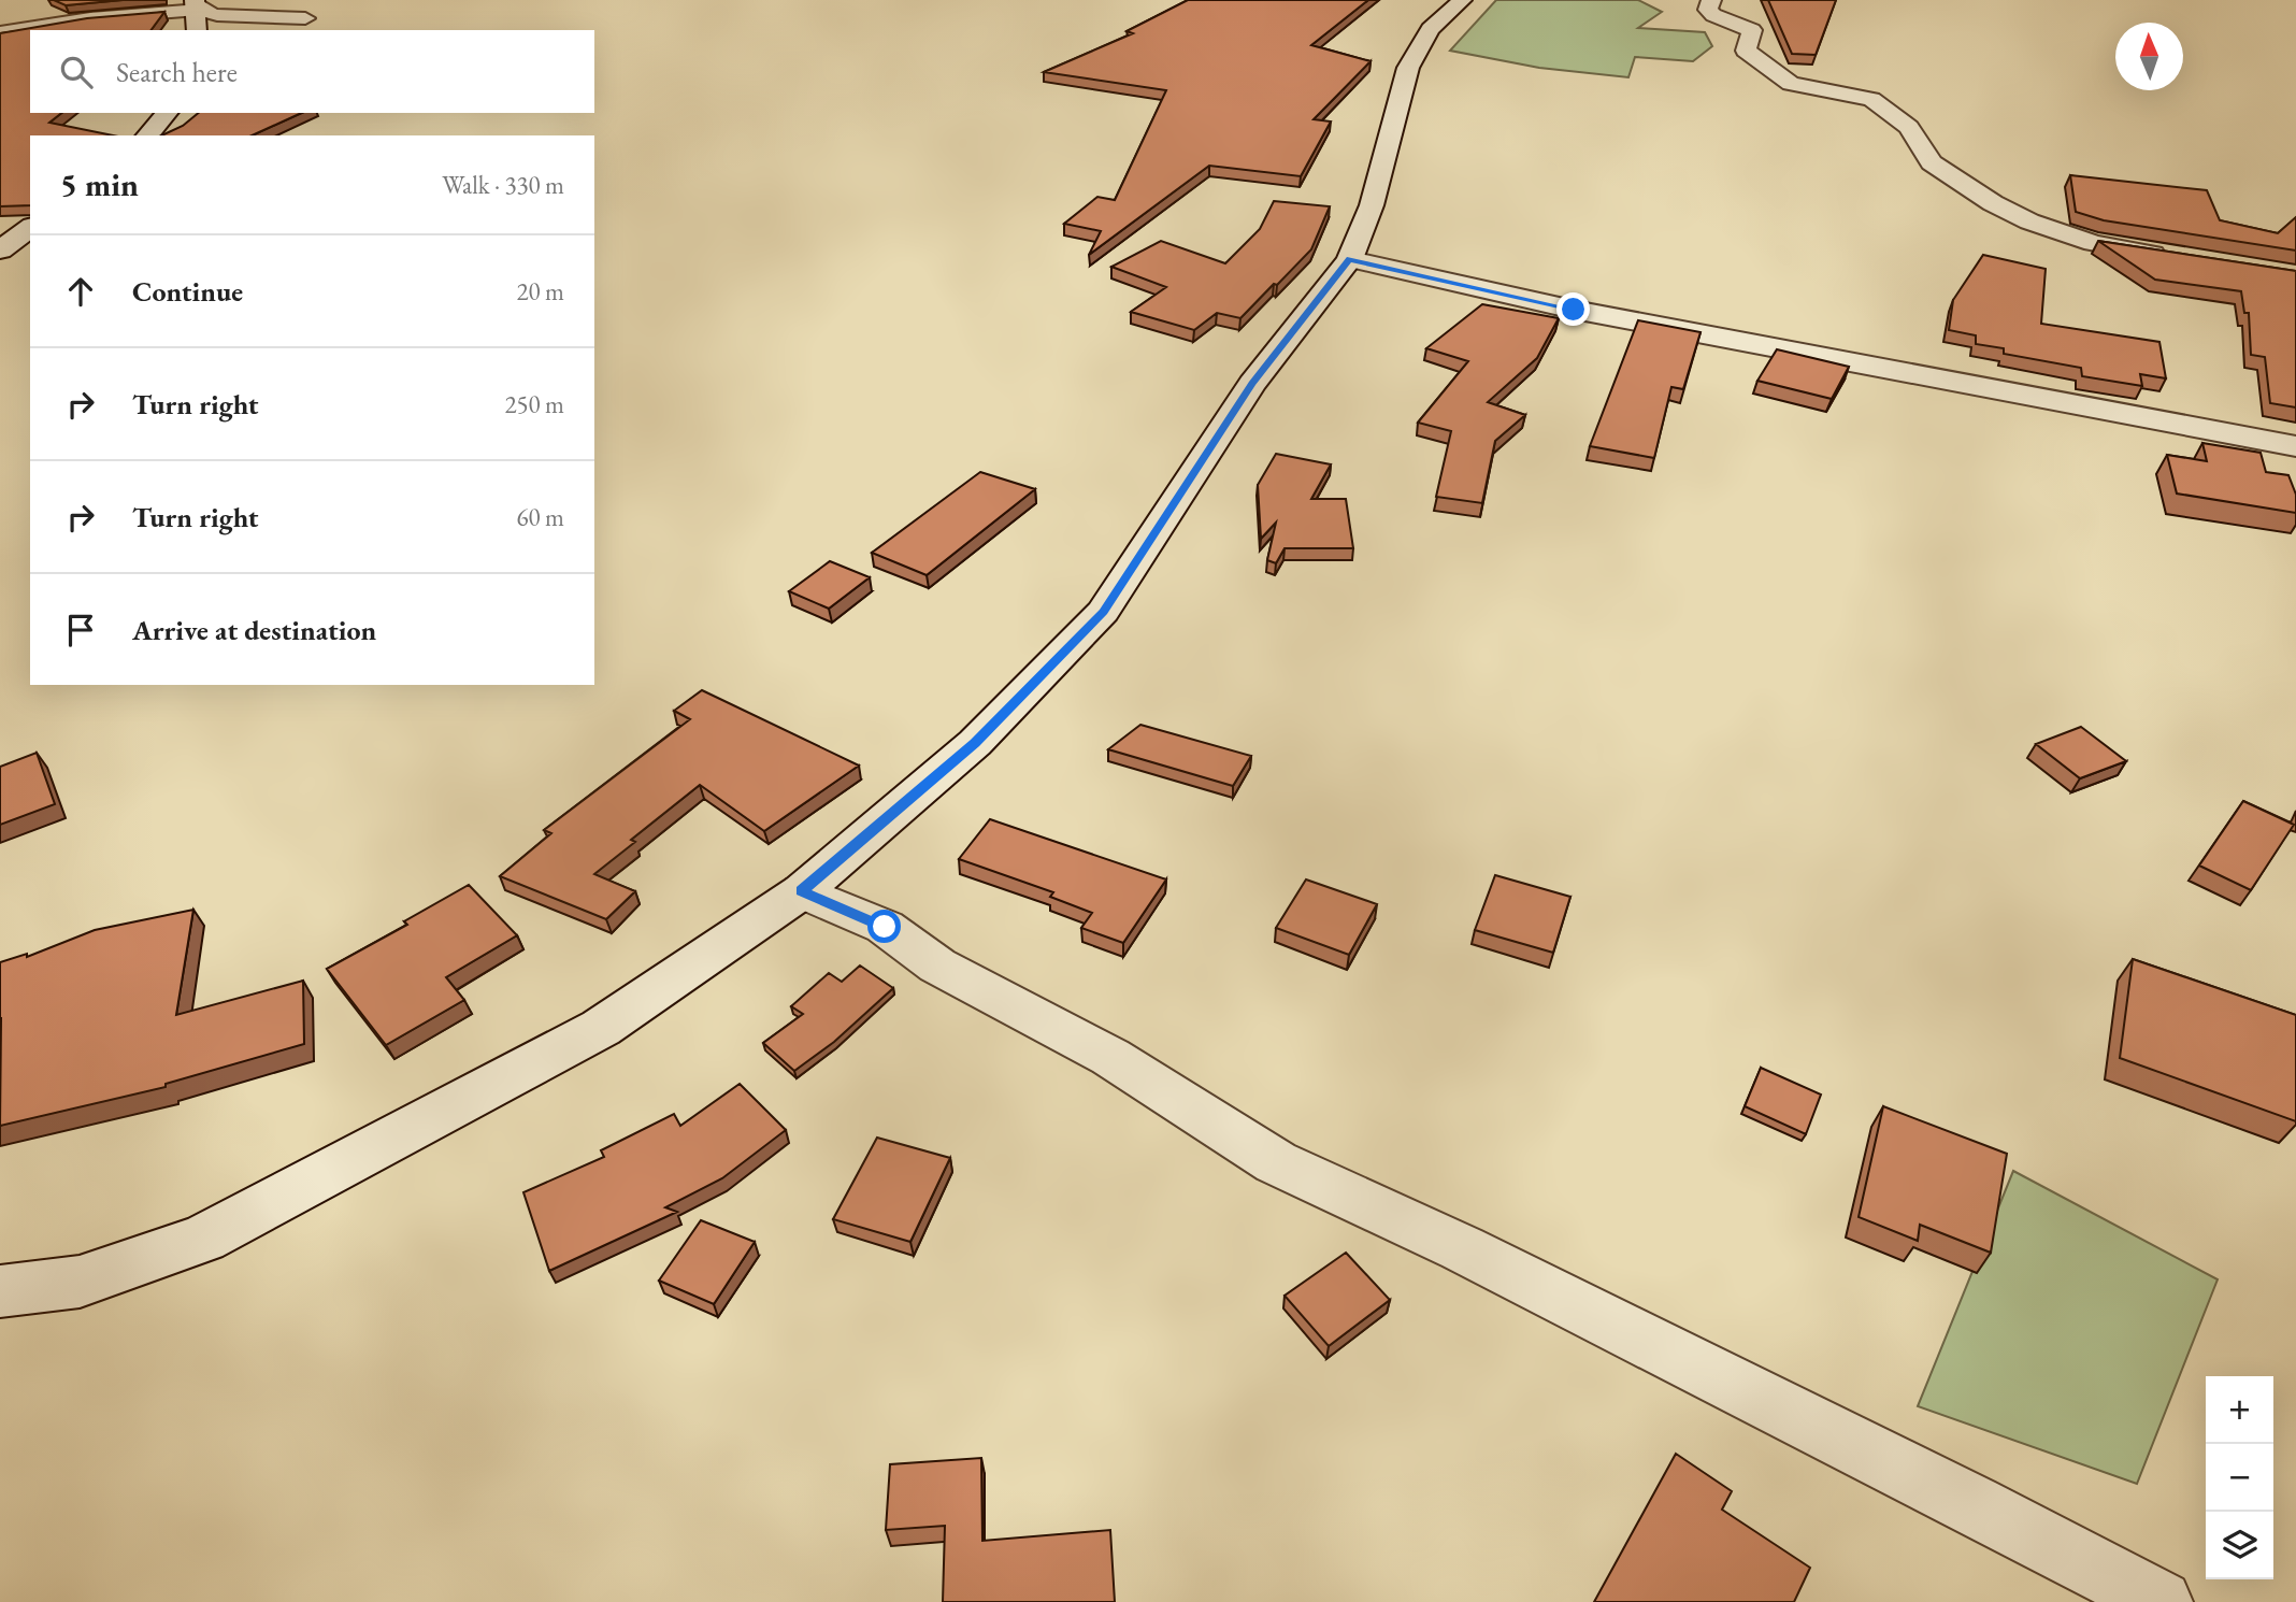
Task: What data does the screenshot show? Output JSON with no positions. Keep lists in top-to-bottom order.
{
  "north": "top",
  "page": {
    "search": "Search here",
    "heading": ["5 min", "Walk · 330 m"],
    "list": [
      ["Continue", "20 m"],
      ["Turn right", "250 m"],
      ["Turn right", "60 m"],
      "Arrive at destination"
    ],
    "map_buttons": ["+", "−"]
  }
}
